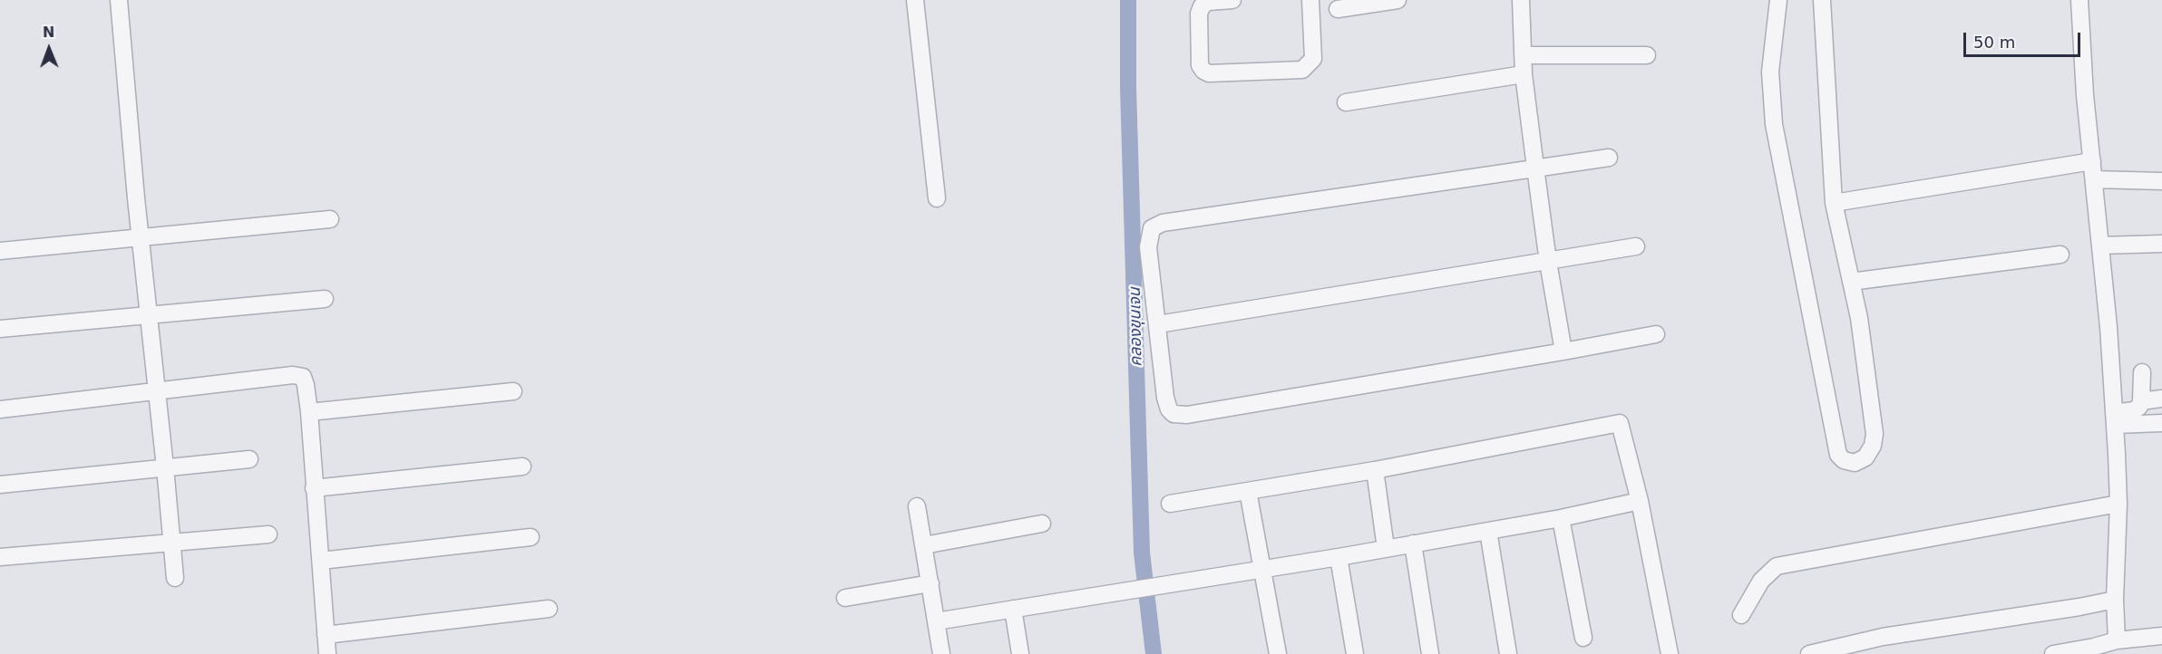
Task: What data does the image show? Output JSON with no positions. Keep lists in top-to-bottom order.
{
  "water": ["คลองขุนเจน"],
  "scale_bar": "50 m",
  "north": "top"
}
